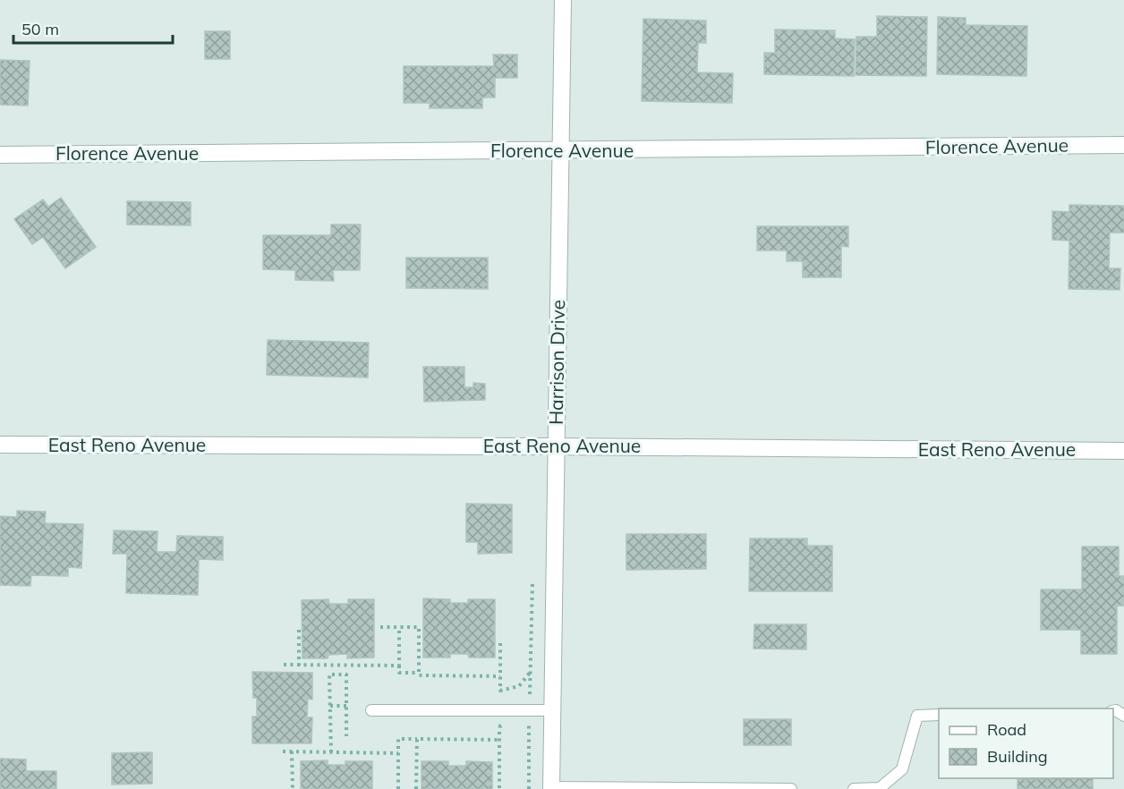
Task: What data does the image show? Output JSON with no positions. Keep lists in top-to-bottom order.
{
  "streets": {
    "street": ["Florence Avenue", "Harrison Drive", "East Reno Avenue"]
  },
  "crossings": [
    ["Florence Avenue", "Harrison Drive"],
    ["Harrison Drive", "East Reno Avenue"]
  ],
  "legend": ["Road", "Building"],
  "scale_bar": "50 m"
}
